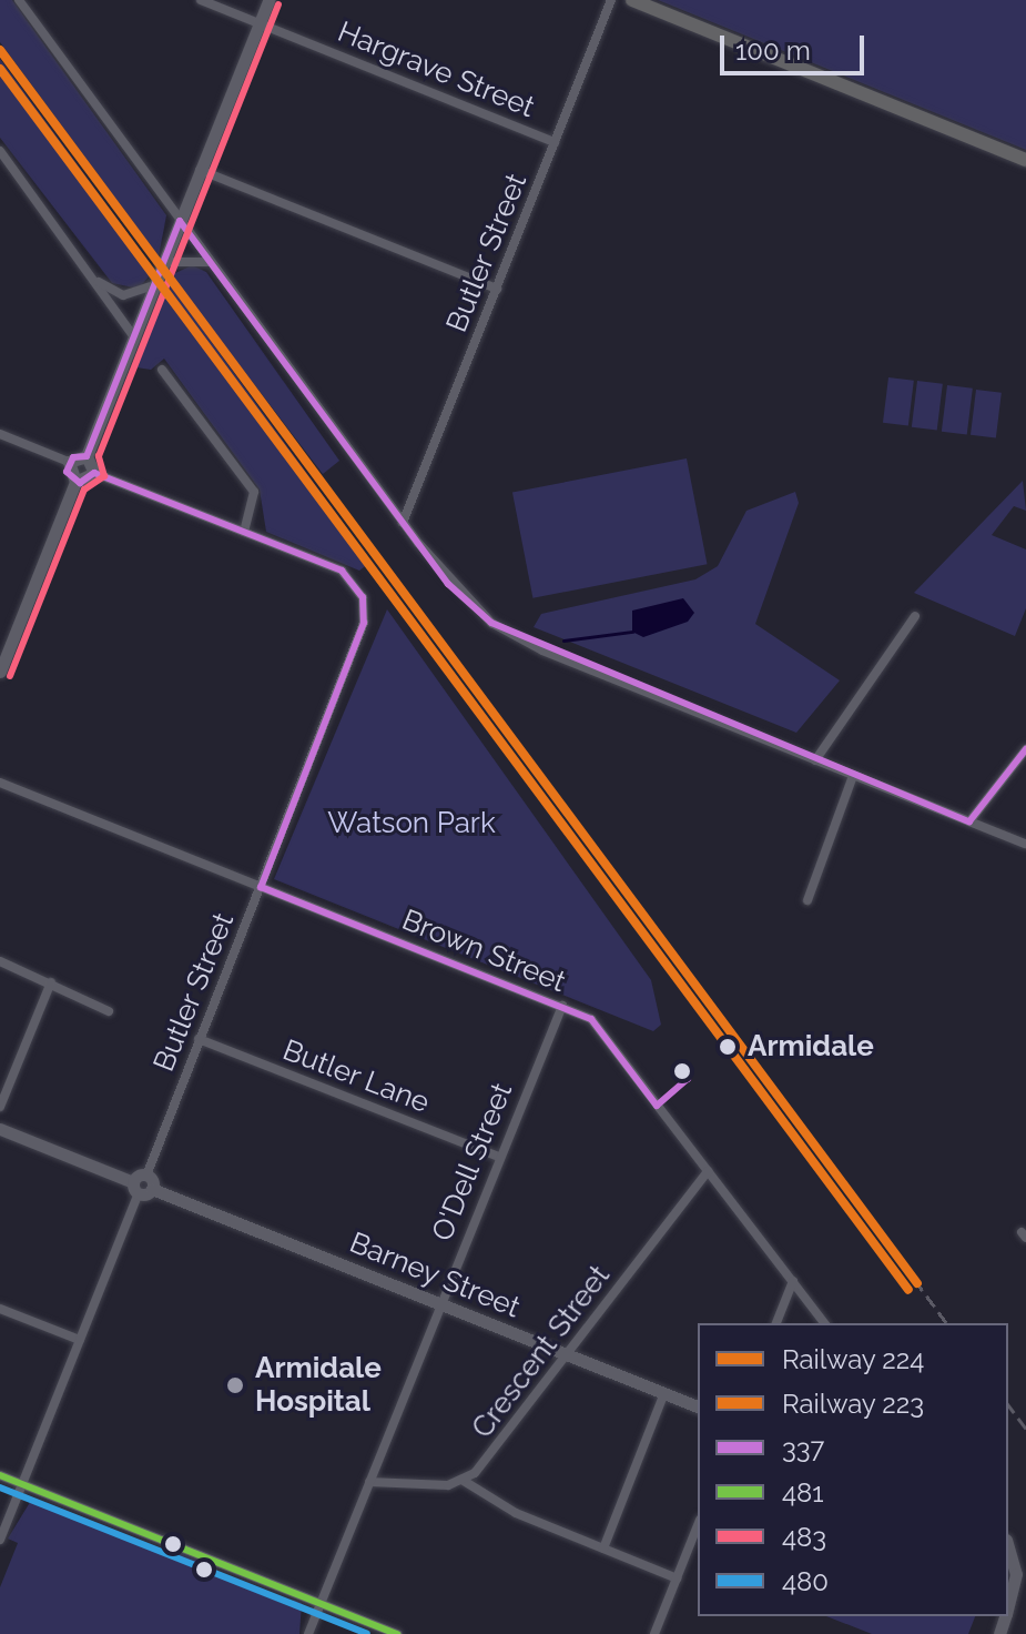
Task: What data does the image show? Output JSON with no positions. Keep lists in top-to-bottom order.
{
  "streets": {
    "street": [
      "Hargrave Street",
      "Butler Street",
      "Brown Street",
      "Butler Lane",
      "O'Dell Street",
      "Barney Street",
      "Crescent Street"
    ]
  },
  "crossings": [
    ["Hargrave Street", "Butler Street"],
    ["Butler Street", "Brown Street"],
    ["Butler Street", "Butler Lane"],
    ["Butler Street", "Barney Street"],
    ["Brown Street", "O'Dell Street"],
    ["Brown Street", "Crescent Street"],
    ["Butler Lane", "O'Dell Street"],
    ["O'Dell Street", "Barney Street"],
    ["Barney Street", "Crescent Street"]
  ],
  "parks": ["Watson Park"],
  "places": ["Armidale", "Armidale Hospital"],
  "lines": [
    "transit line 483",
    "rail line 224",
    "rail line 223",
    "transit line 337",
    "transit line 481",
    "transit line 480"
  ],
  "legend": [
    "Railway 224",
    "Railway 223",
    "337",
    "481",
    "483",
    "480"
  ],
  "scale_bar": "100 m"
}
